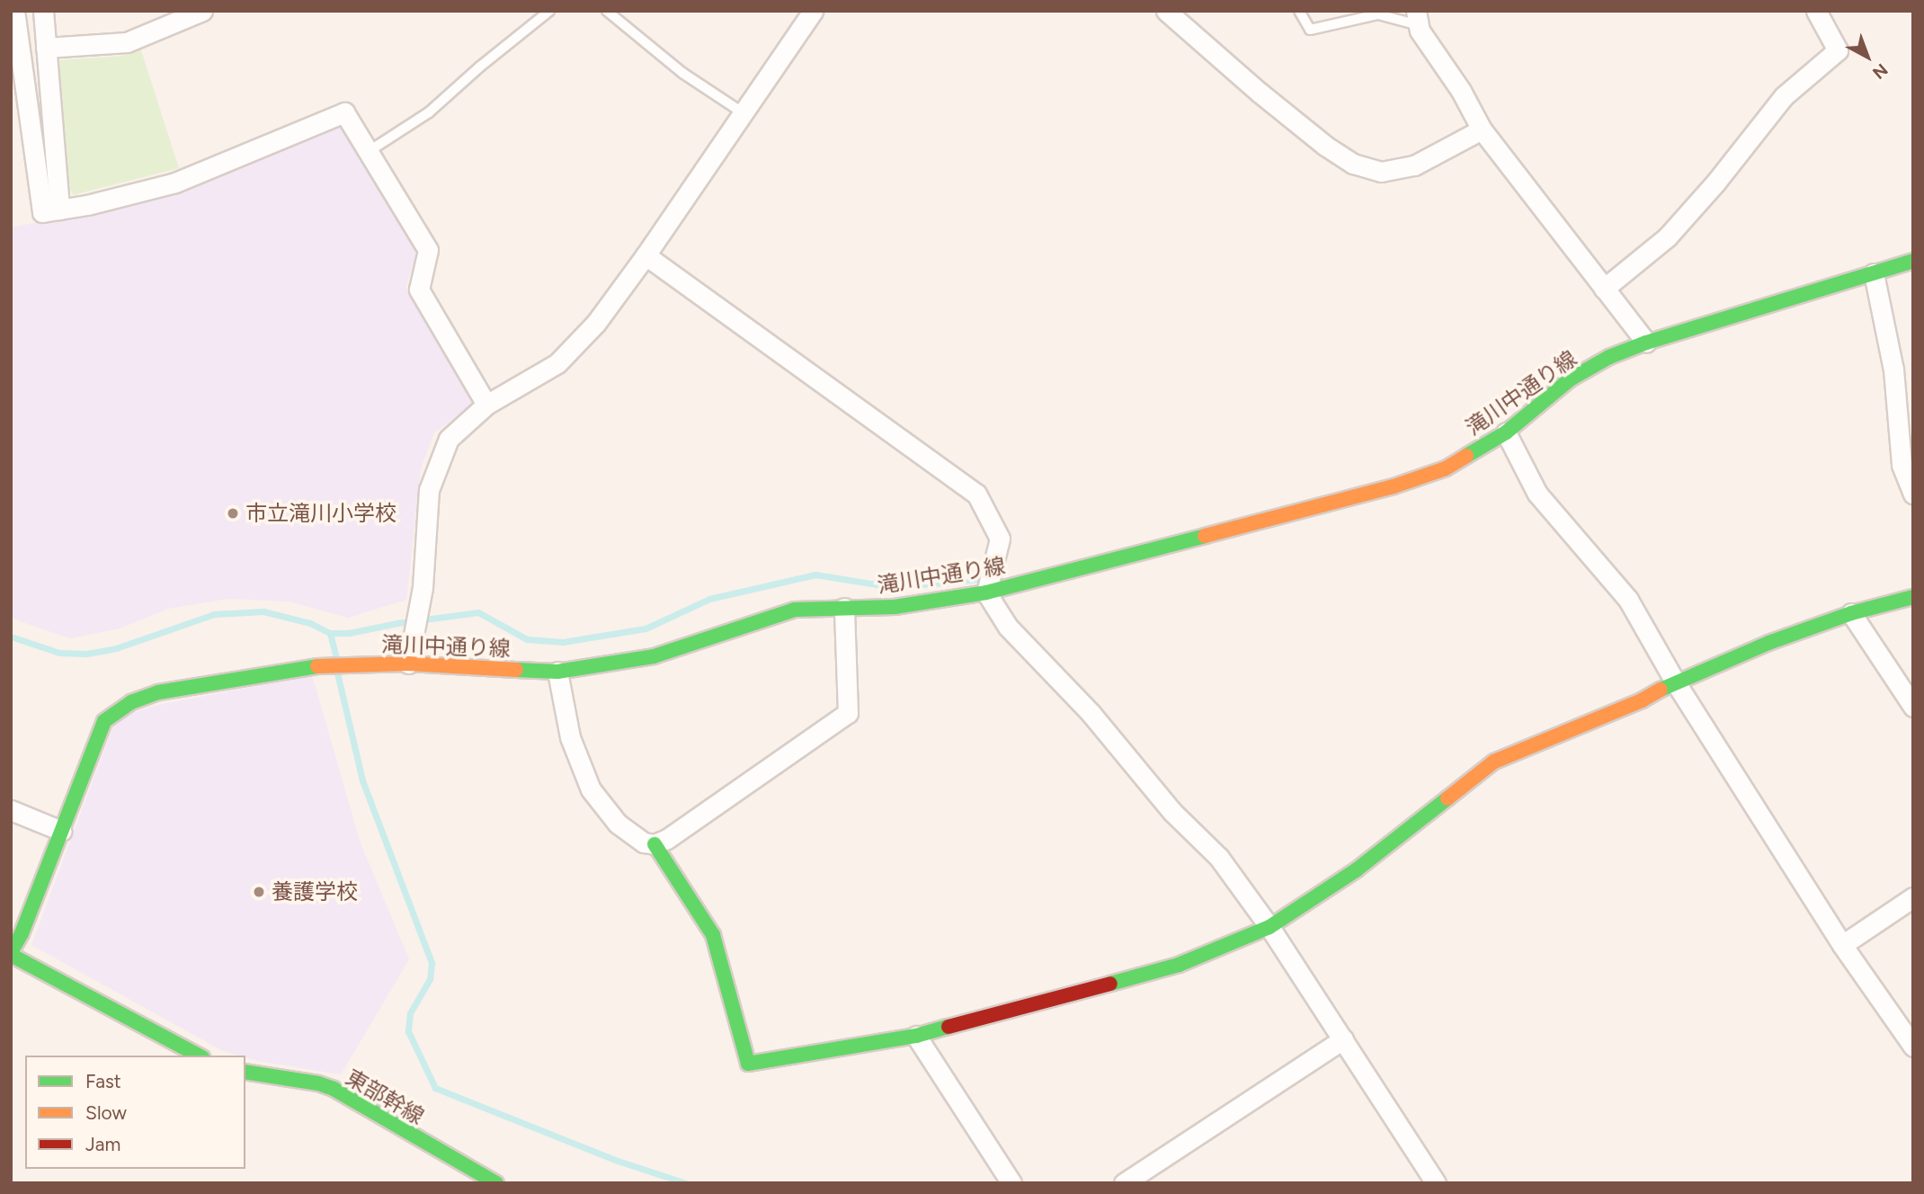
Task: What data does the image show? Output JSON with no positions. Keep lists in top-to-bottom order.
{
  "streets": {
    "street": ["滝川中通り線", "東部幹線"]
  },
  "places": ["市立滝川小学校", "養護学校"],
  "legend": ["Fast", "Slow", "Jam"],
  "north": "bottom right"
}
